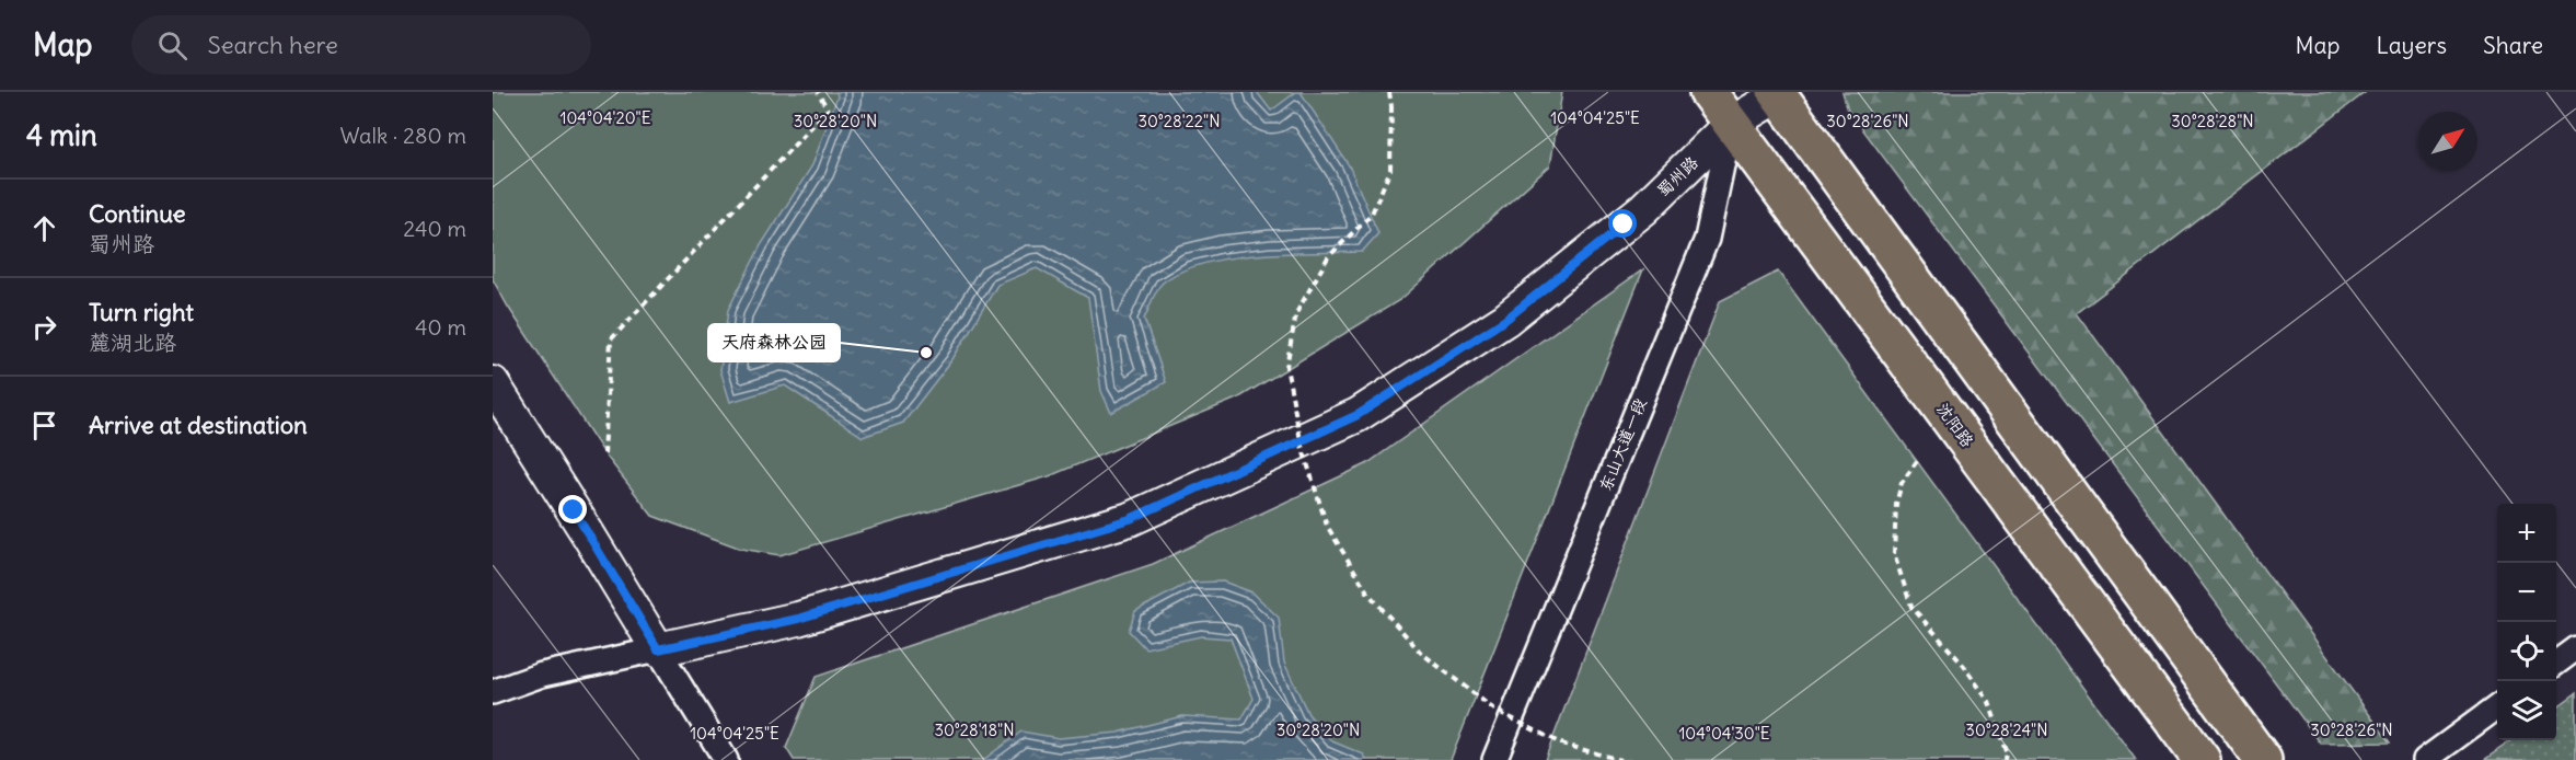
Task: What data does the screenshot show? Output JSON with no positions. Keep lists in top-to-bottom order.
{
  "streets": {
    "main road": ["沈阳路"],
    "street": ["蜀州路", "东山大道一段"]
  },
  "crossings": [
    ["蜀州路", "沈阳路"],
    ["蜀州路", "东山大道一段"],
    ["沈阳路", "东山大道一段"]
  ],
  "places": ["天府森林公园"],
  "north": "top right",
  "page": {
    "header": "Map",
    "search": "Search here",
    "nav": ["Map", "Layers", "Share"],
    "heading": ["4 min", "Walk · 280 m"],
    "list": [
      ["Continue", "蜀州路", "240 m"],
      ["Turn right", "麓湖北路", "40 m"],
      "Arrive at destination"
    ],
    "map_buttons": ["+", "−"]
  },
  "coordinates": [
    "104°04'20\"E",
    "104°04'25\"E",
    "30°28'20\"N",
    "30°28'22\"N",
    "30°28'26\"N",
    "30°28'28\"N",
    "30°28'18\"N",
    "30°28'24\"N",
    "104°04'30\"E"
  ]
}
